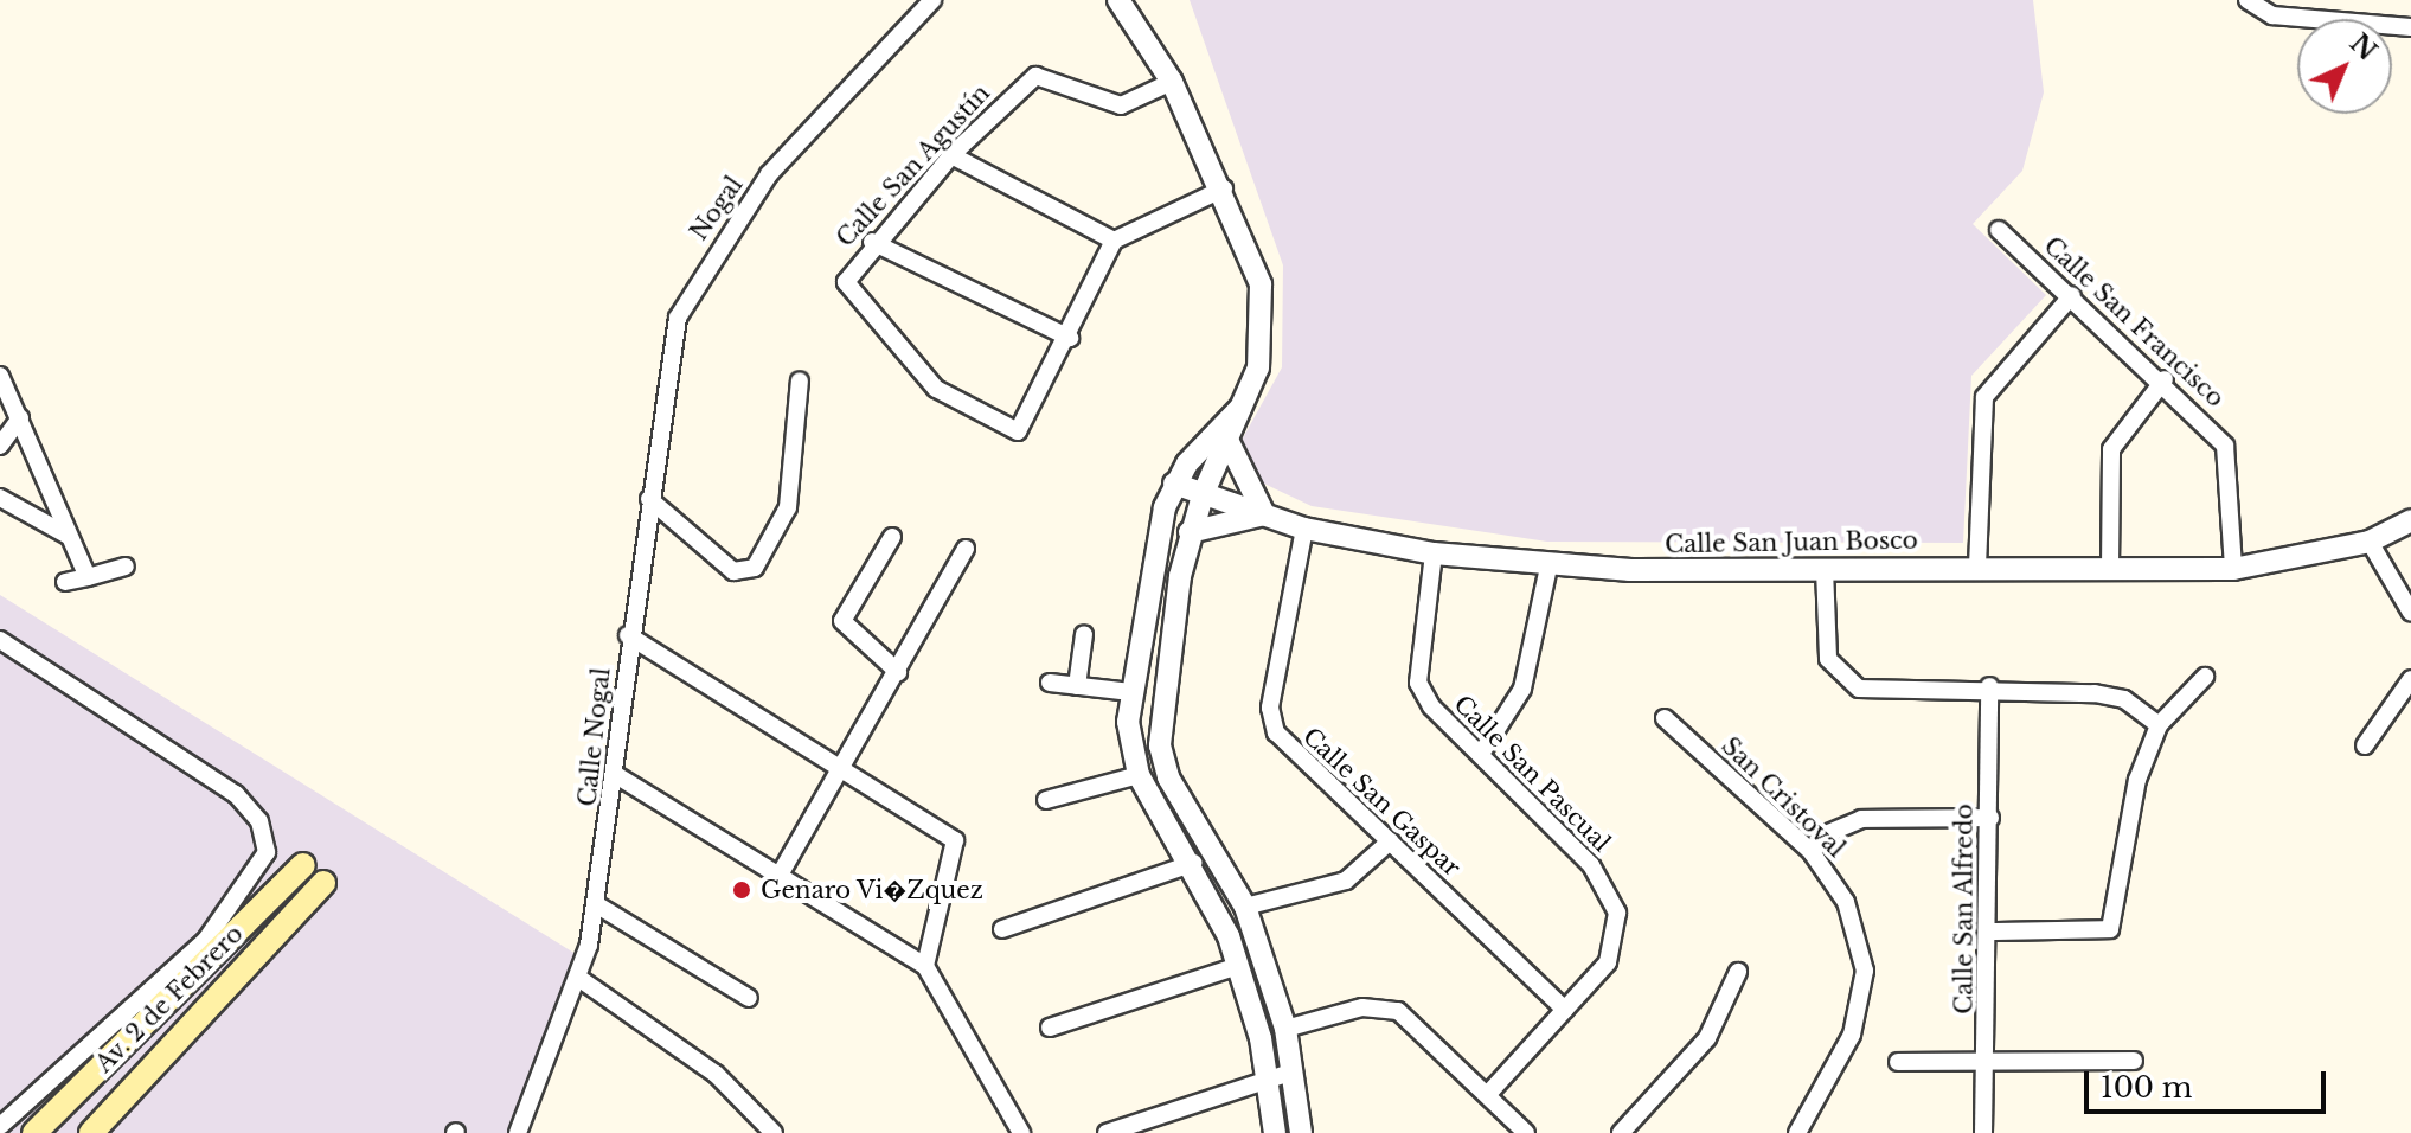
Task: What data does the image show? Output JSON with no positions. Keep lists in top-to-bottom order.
{
  "streets": {
    "main road": ["Av. 2 de Febrero"],
    "street": [
      "Calle San Agustín",
      "Nogal",
      "Calle San Francisco",
      "Calle San Juan Bosco",
      "Calle Nogal",
      "Calle San Pascual",
      "San Cristoval",
      "Calle San Gaspar",
      "Calle San Alfredo"
    ]
  },
  "crossings": [
    ["Nogal", "Calle Nogal"],
    ["Calle San Francisco", "Calle San Juan Bosco"],
    ["Calle San Juan Bosco", "Calle San Pascual"],
    ["Calle San Juan Bosco", "Calle San Gaspar"],
    ["Calle San Pascual", "Calle San Gaspar"]
  ],
  "places": ["Genaro Vi�Zquez"],
  "scale_bar": "100 m",
  "north": "top right"
}
